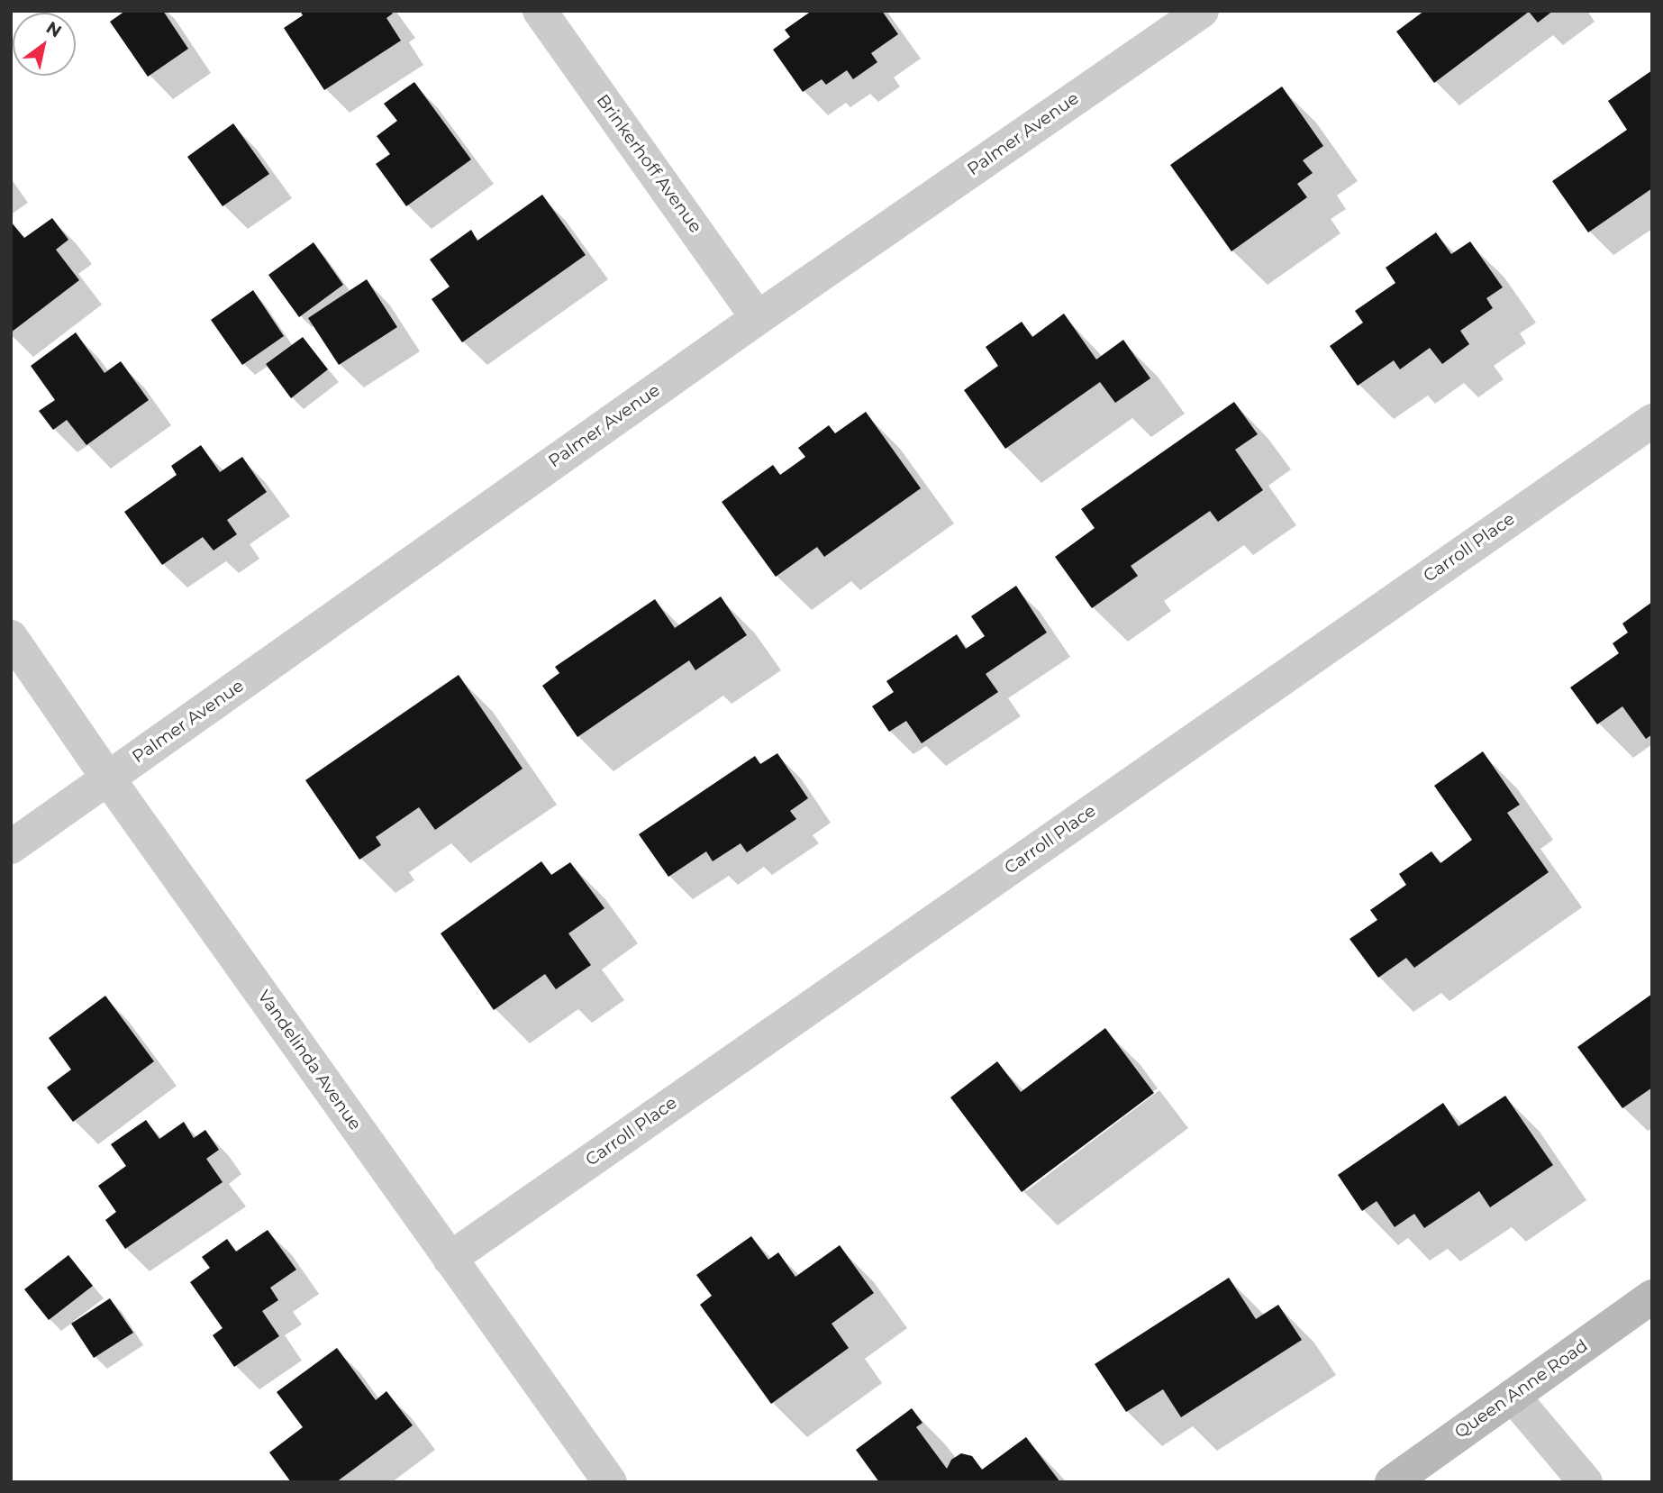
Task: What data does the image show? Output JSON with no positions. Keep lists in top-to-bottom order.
{
  "streets": {
    "street": [
      "Palmer Avenue",
      "Brinkerhoff Avenue",
      "Carroll Place",
      "Vandelinda Avenue",
      "Queen Anne Road"
    ]
  },
  "crossings": [
    ["Palmer Avenue", "Brinkerhoff Avenue"],
    ["Palmer Avenue", "Vandelinda Avenue"],
    ["Carroll Place", "Vandelinda Avenue"]
  ],
  "north": "top right"
}
